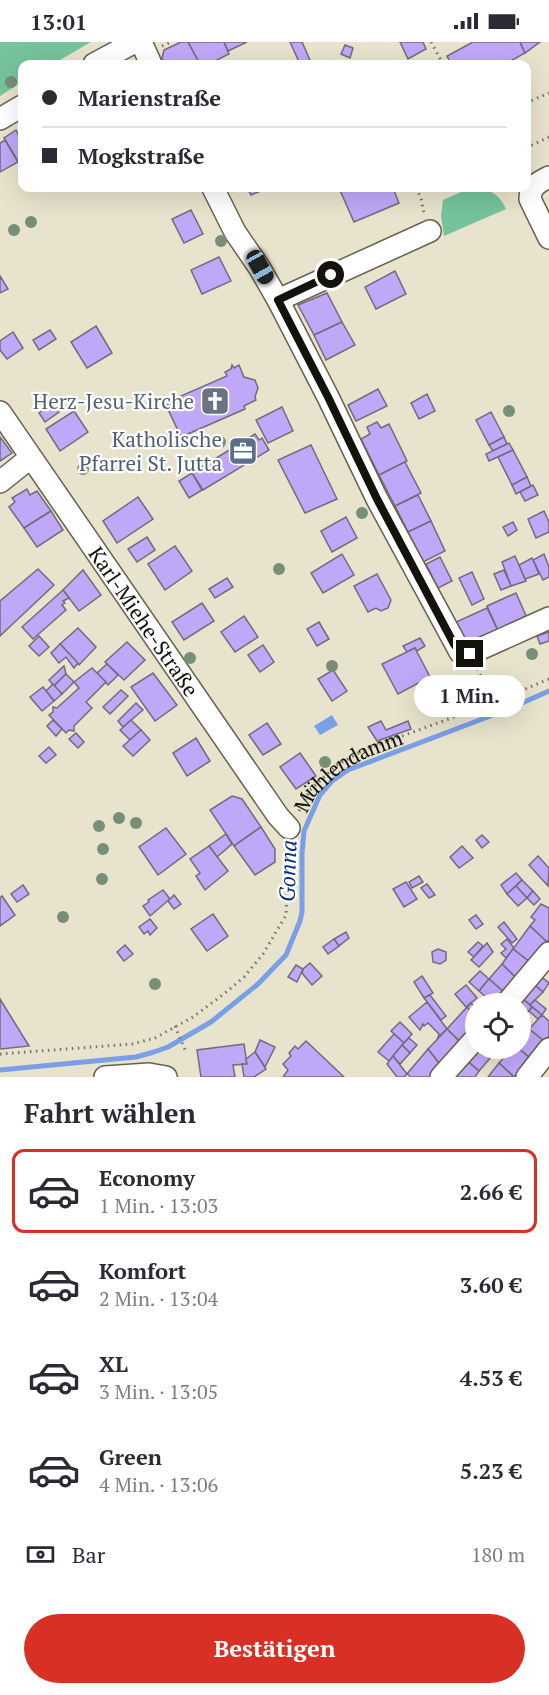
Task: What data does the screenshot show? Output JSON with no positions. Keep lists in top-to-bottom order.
{
  "streets": {
    "street": ["Karl-Miehe-Straße"],
    "path": ["Mühlendamm"]
  },
  "crossings": [
    ["Karl-Miehe-Straße", "Mühlendamm"]
  ],
  "water": ["Gonna"],
  "places": {
    "church": ["Herz-Jesu-Kirche"],
    "office": ["Katholische Pfarrei St. Jutta"]
  },
  "page": {
    "status": "13:01",
    "banner": ["Marienstraße", "Mogkstraße"],
    "bubble": "1 Min.",
    "heading": "Fahrt wählen",
    "list": [
      {
        "name": "Economy",
        "note": "1 Min. · 13:03",
        "value": "2.66 €"
      },
      {
        "name": "Komfort",
        "note": "2 Min. · 13:04",
        "value": "3.60 €"
      },
      {
        "name": "XL",
        "note": "3 Min. · 13:05",
        "value": "4.53 €"
      },
      {
        "name": "Green",
        "note": "4 Min. · 13:06",
        "value": "5.23 €"
      }
    ],
    "pay": ["Bar", "180 m"],
    "buttons": "Bestätigen"
  }
}
